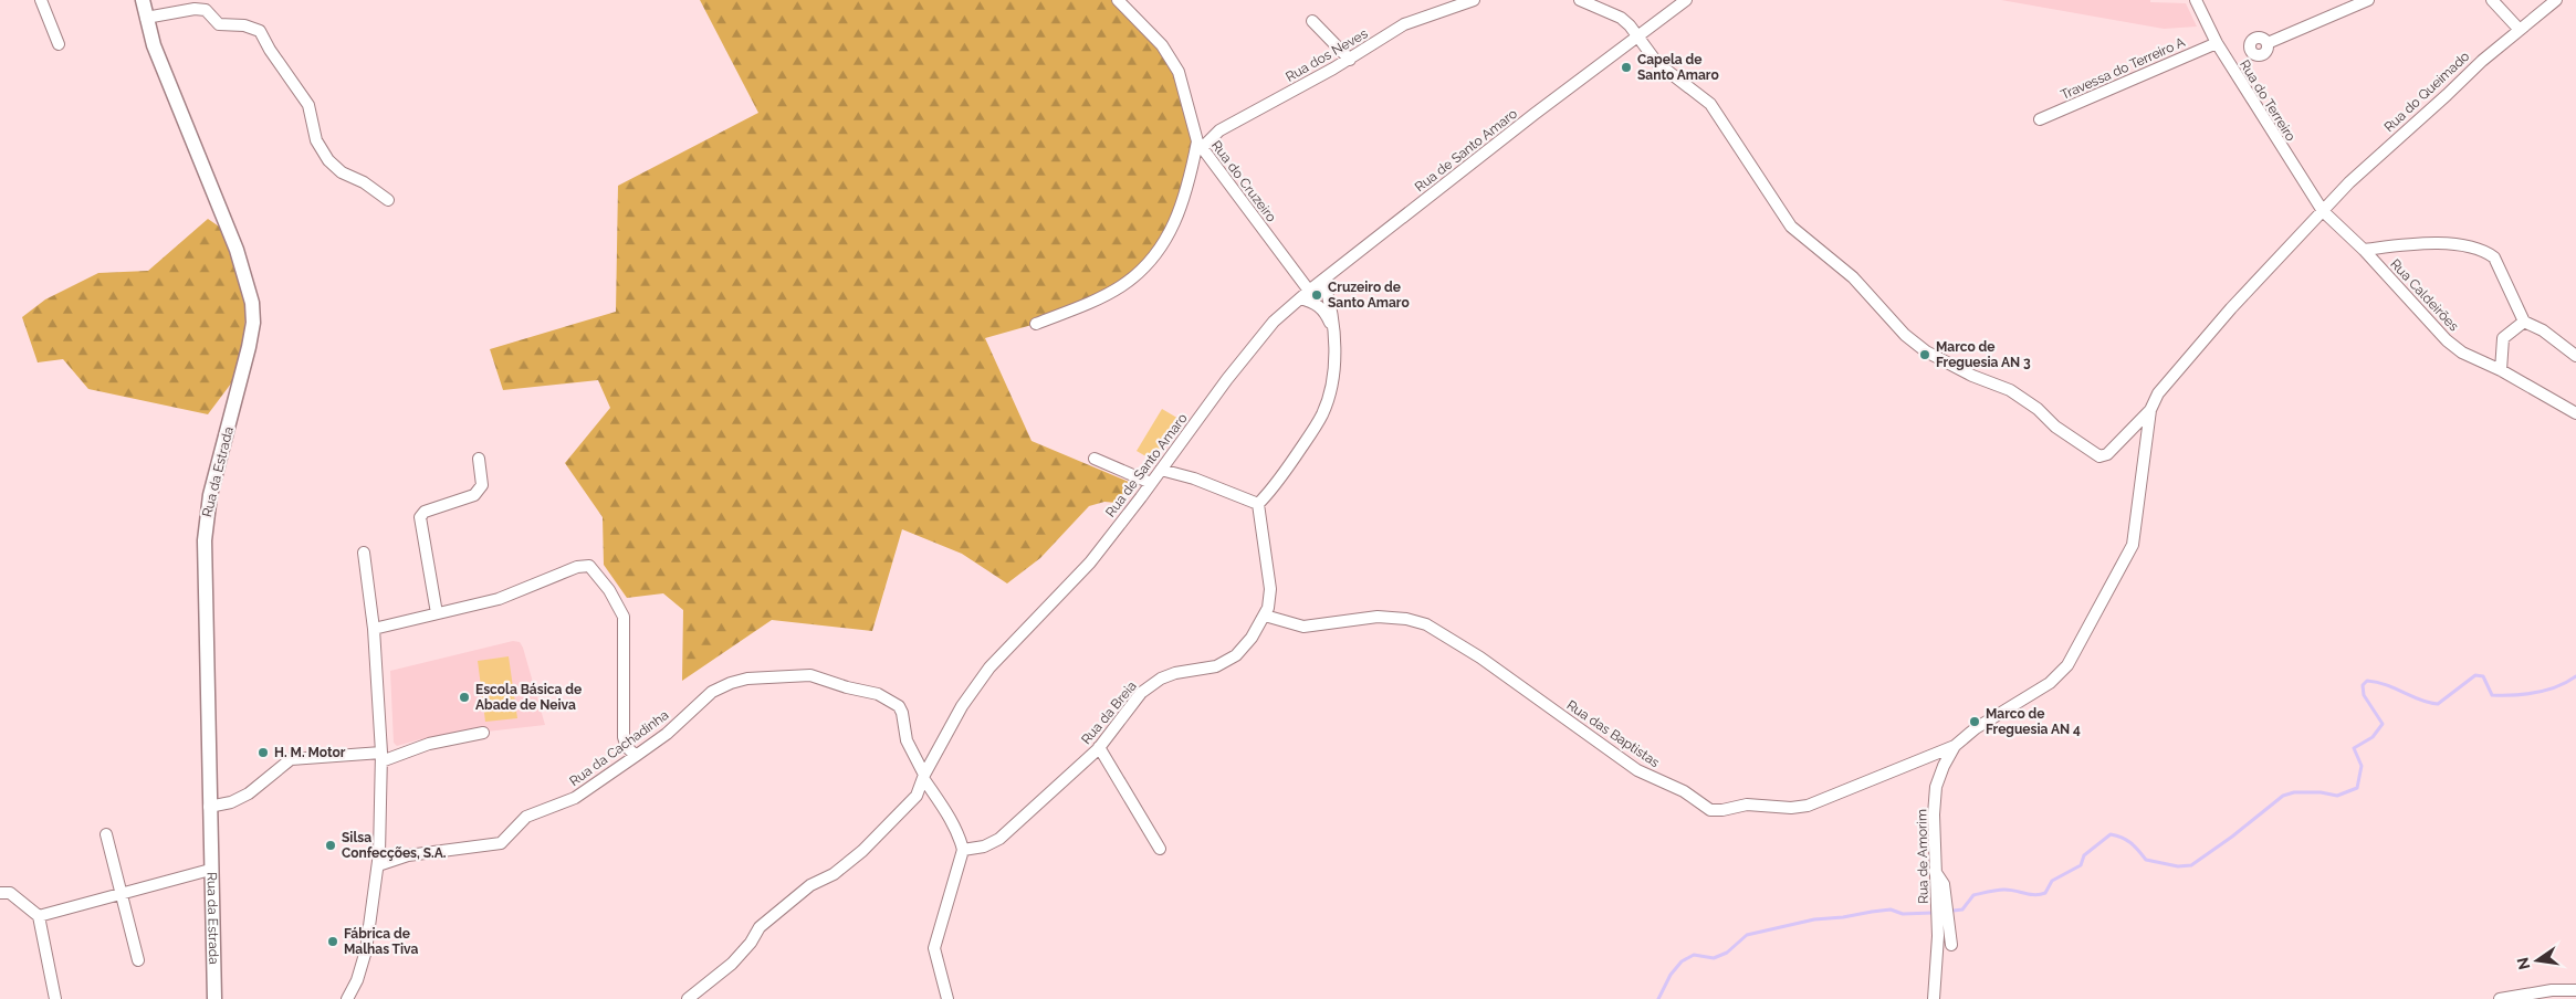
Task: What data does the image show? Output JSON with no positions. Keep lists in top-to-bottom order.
{
  "streets": {
    "main road": ["Rua da Estrada"],
    "street": [
      "Rua dos Neves",
      "Travessa do Terreiro A",
      "Rua do Queimado",
      "Rua do Terreiro",
      "Rua de Santo Amaro",
      "Rua do Cruzeiro",
      "Rua Caldeirões",
      "Rua da Breia",
      "Rua das Baptistas",
      "Rua da Cachadinha",
      "Rua de Amorim"
    ]
  },
  "crossings": [
    ["Rua dos Neves", "Rua do Cruzeiro"],
    ["Travessa do Terreiro A", "Rua do Terreiro"],
    ["Rua do Queimado", "Rua do Terreiro"],
    ["Rua do Queimado", "Rua Caldeirões"],
    ["Rua do Queimado", "Rua de Amorim"],
    ["Rua do Terreiro", "Rua Caldeirões"],
    ["Rua de Santo Amaro", "Rua do Cruzeiro"],
    ["Rua de Santo Amaro", "Rua da Cachadinha"],
    ["Rua da Breia", "Rua das Baptistas"],
    ["Rua da Breia", "Rua da Cachadinha"],
    ["Rua das Baptistas", "Rua de Amorim"]
  ],
  "places": [
    "Capela de Santo Amaro",
    "Cruzeiro de Santo Amaro",
    "Marco de Freguesia AN 3",
    "Escola Básica de Abade de Neiva",
    "Marco de Freguesia AN 4",
    "H. M. Motor",
    "Silsa Confecções, S.A.",
    "Fábrica de Malhas Tiva"
  ],
  "north": "left"
}
